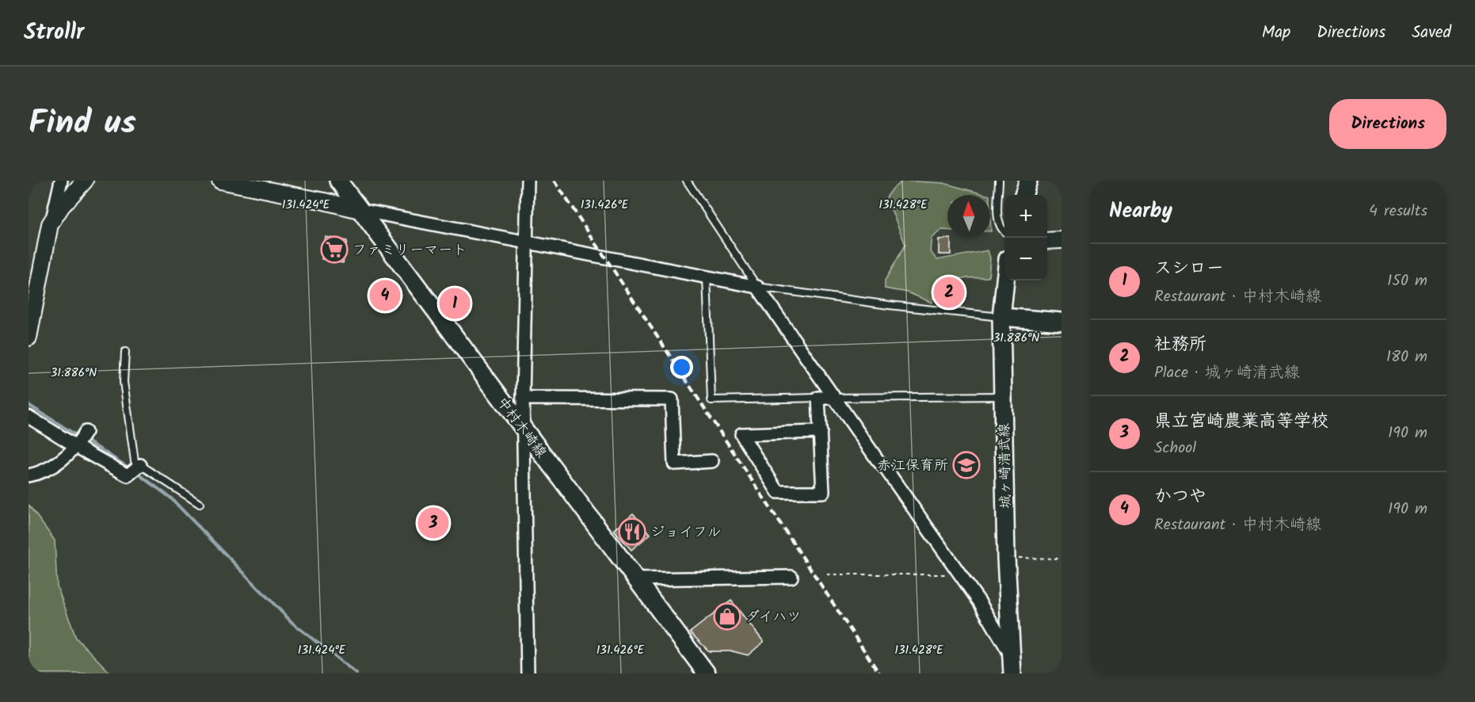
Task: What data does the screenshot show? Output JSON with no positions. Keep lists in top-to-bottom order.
{
  "streets": {
    "main road": ["中村木崎線", "城ヶ崎清武線"]
  },
  "places": {
    "supermarket": ["ファミリーマート"],
    "school or university": ["赤江保育所"],
    "restaurant": ["ジョイフル"],
    "shop": ["ダイハツ"]
  },
  "north": "top",
  "page": {
    "header": "Strollr",
    "nav": ["Map", "Directions", "Saved"],
    "title": "Find us",
    "buttons": "Directions",
    "heading": ["Nearby", "4 results"],
    "map_buttons": ["+", "−"],
    "list": [
      {
        "mark": "1",
        "name": "スシロー",
        "note": "Restaurant · 中村木崎線",
        "value": "150 m"
      },
      {
        "mark": "2",
        "name": "社務所",
        "note": "Place · 城ヶ崎清武線",
        "value": "180 m"
      },
      {
        "mark": "3",
        "name": "県立宮崎農業高等学校",
        "note": "School",
        "value": "190 m"
      },
      {
        "mark": "4",
        "name": "かつや",
        "note": "Restaurant · 中村木崎線",
        "value": "190 m"
      }
    ],
    "pins": [
      "2",
      "4",
      "1",
      "3"
    ]
  },
  "coordinates": [
    "131.424°E",
    "131.426°E",
    "131.428°E",
    "31.886°N"
  ]
}
